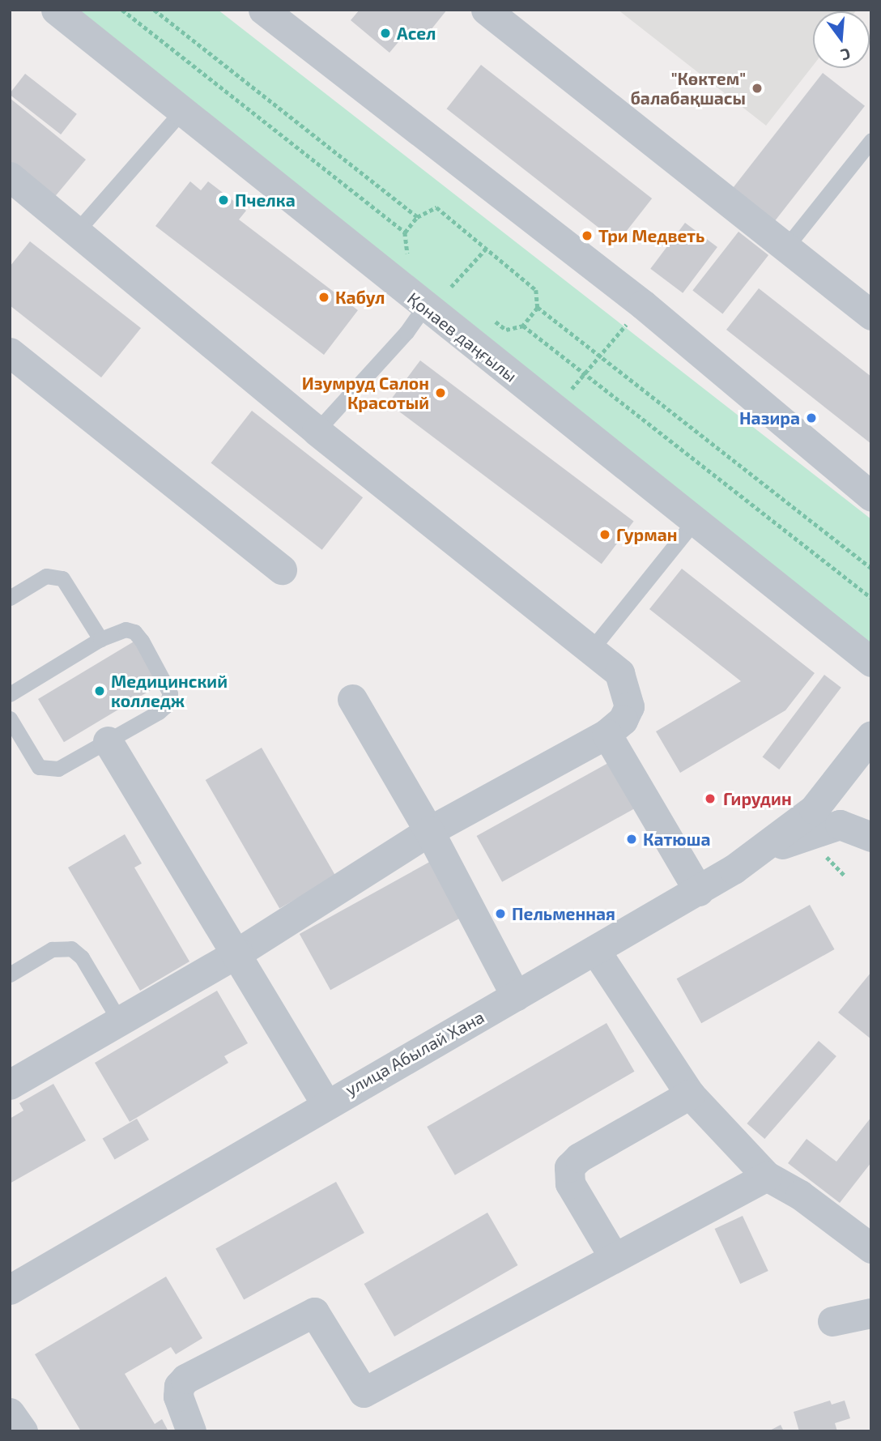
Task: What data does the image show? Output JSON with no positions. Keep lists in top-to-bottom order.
{
  "streets": {
    "street": ["Қонаев даңғылы", "улица Абылай Хана"]
  },
  "places": [
    "Асел",
    "\"Көктем\" балабақшасы",
    "Пчелка",
    "Три Медветь",
    "Кабул",
    "Изумруд Салон Красотый",
    "Назира",
    "Гурман",
    "Медицинский колледж",
    "Гирудин",
    "Катюша",
    "Пельменная"
  ],
  "north": "bottom"
}
